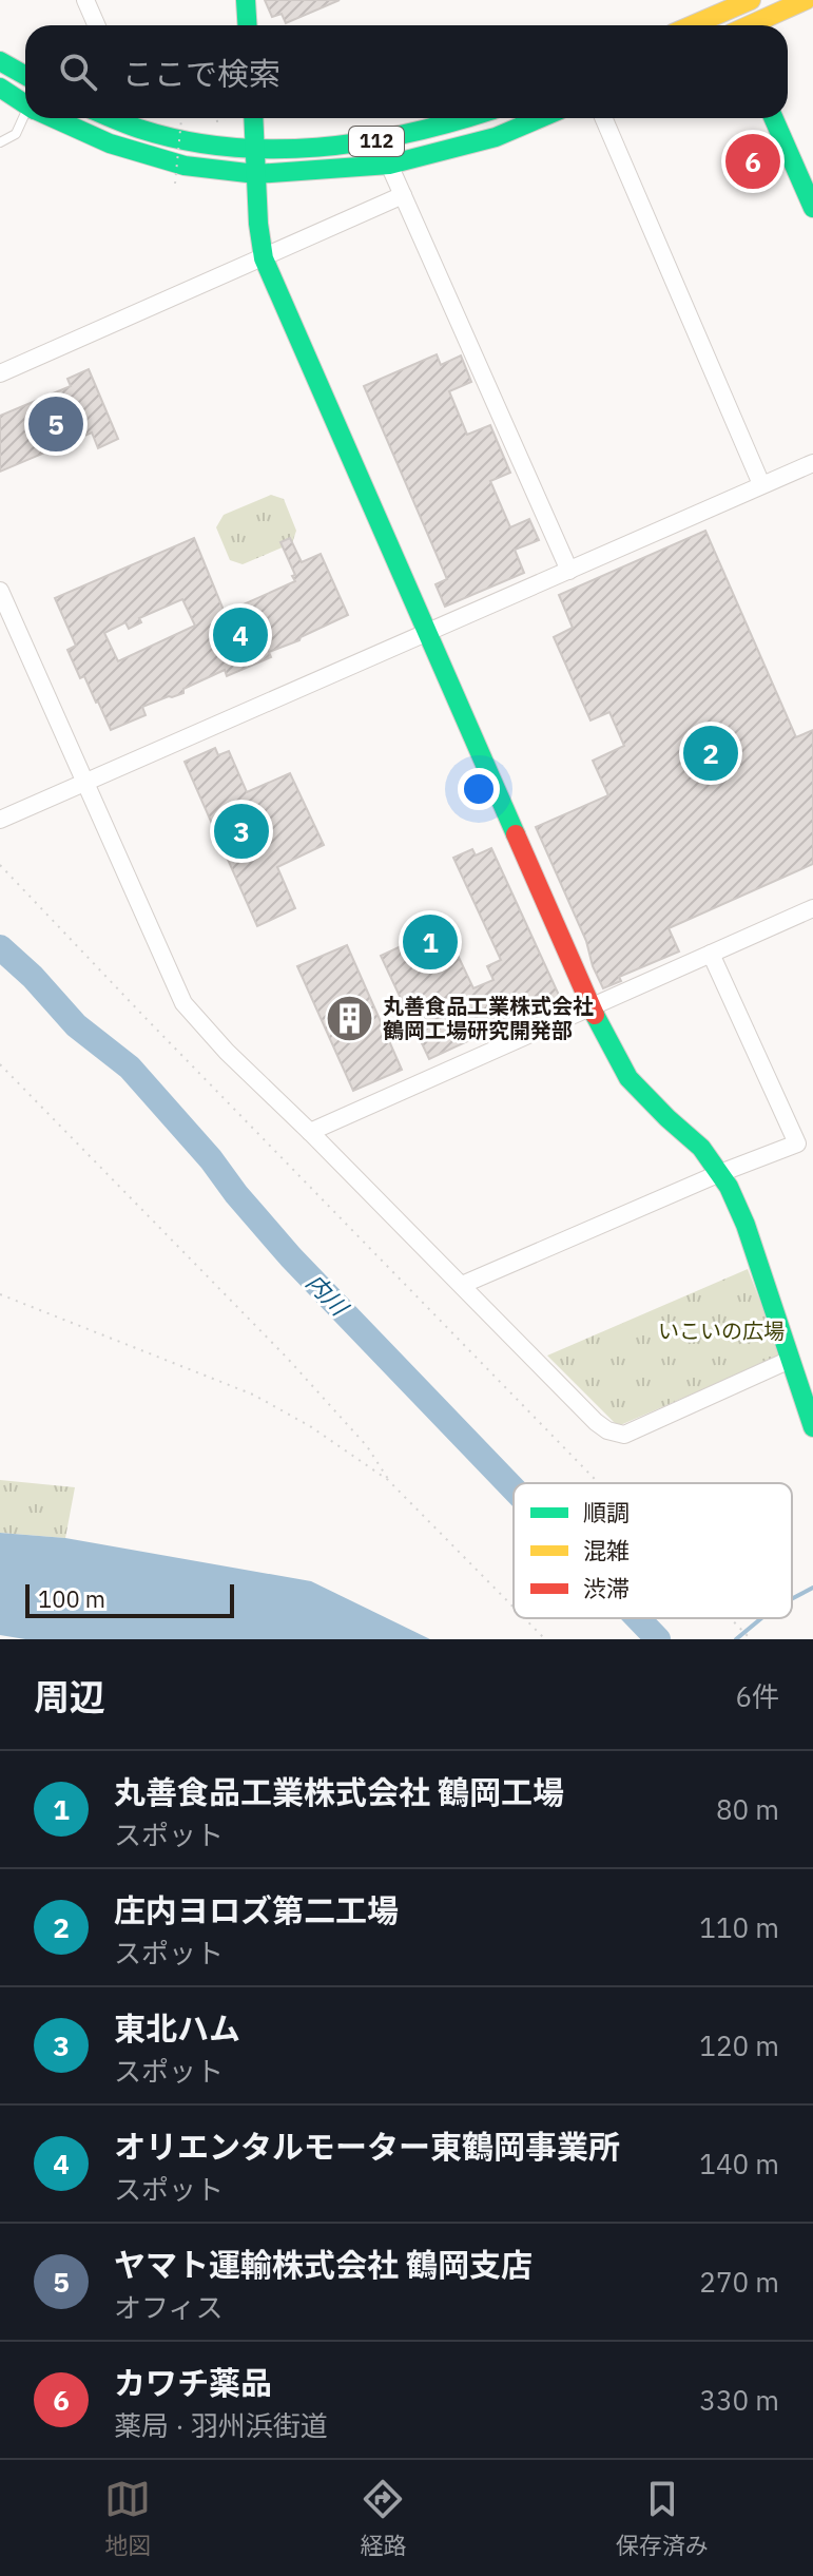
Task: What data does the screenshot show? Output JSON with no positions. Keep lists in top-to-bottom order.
{
  "streets": {
    "main road": ["112"]
  },
  "water": ["内川"],
  "parks": ["いこいの広場"],
  "places": {
    "building": ["丸善食品工業株式会社 鶴岡工場研究開発部"]
  },
  "legend": ["順調", "混雑", "渋滞"],
  "scale_bar": "100 m",
  "page": {
    "search": "ここで検索",
    "pins": [
      "6",
      "5",
      "4",
      "2",
      "3",
      "1"
    ],
    "scale": "100 m",
    "heading": ["周辺", "6件"],
    "list": [
      {
        "mark": "1",
        "name": "丸善食品工業株式会社 鶴岡工場",
        "note": "スポット",
        "value": "80 m"
      },
      {
        "mark": "2",
        "name": "庄内ヨロズ第二工場",
        "note": "スポット",
        "value": "110 m"
      },
      {
        "mark": "3",
        "name": "東北ハム",
        "note": "スポット",
        "value": "120 m"
      },
      {
        "mark": "4",
        "name": "オリエンタルモーター東鶴岡事業所",
        "note": "スポット",
        "value": "140 m"
      },
      {
        "mark": "5",
        "name": "ヤマト運輸株式会社 鶴岡支店",
        "note": "オフィス",
        "value": "270 m"
      },
      {
        "mark": "6",
        "name": "カワチ薬品",
        "note": "薬局 · 羽州浜街道",
        "value": "330 m"
      }
    ],
    "nav": ["地図", "経路", "保存済み"]
  }
}
